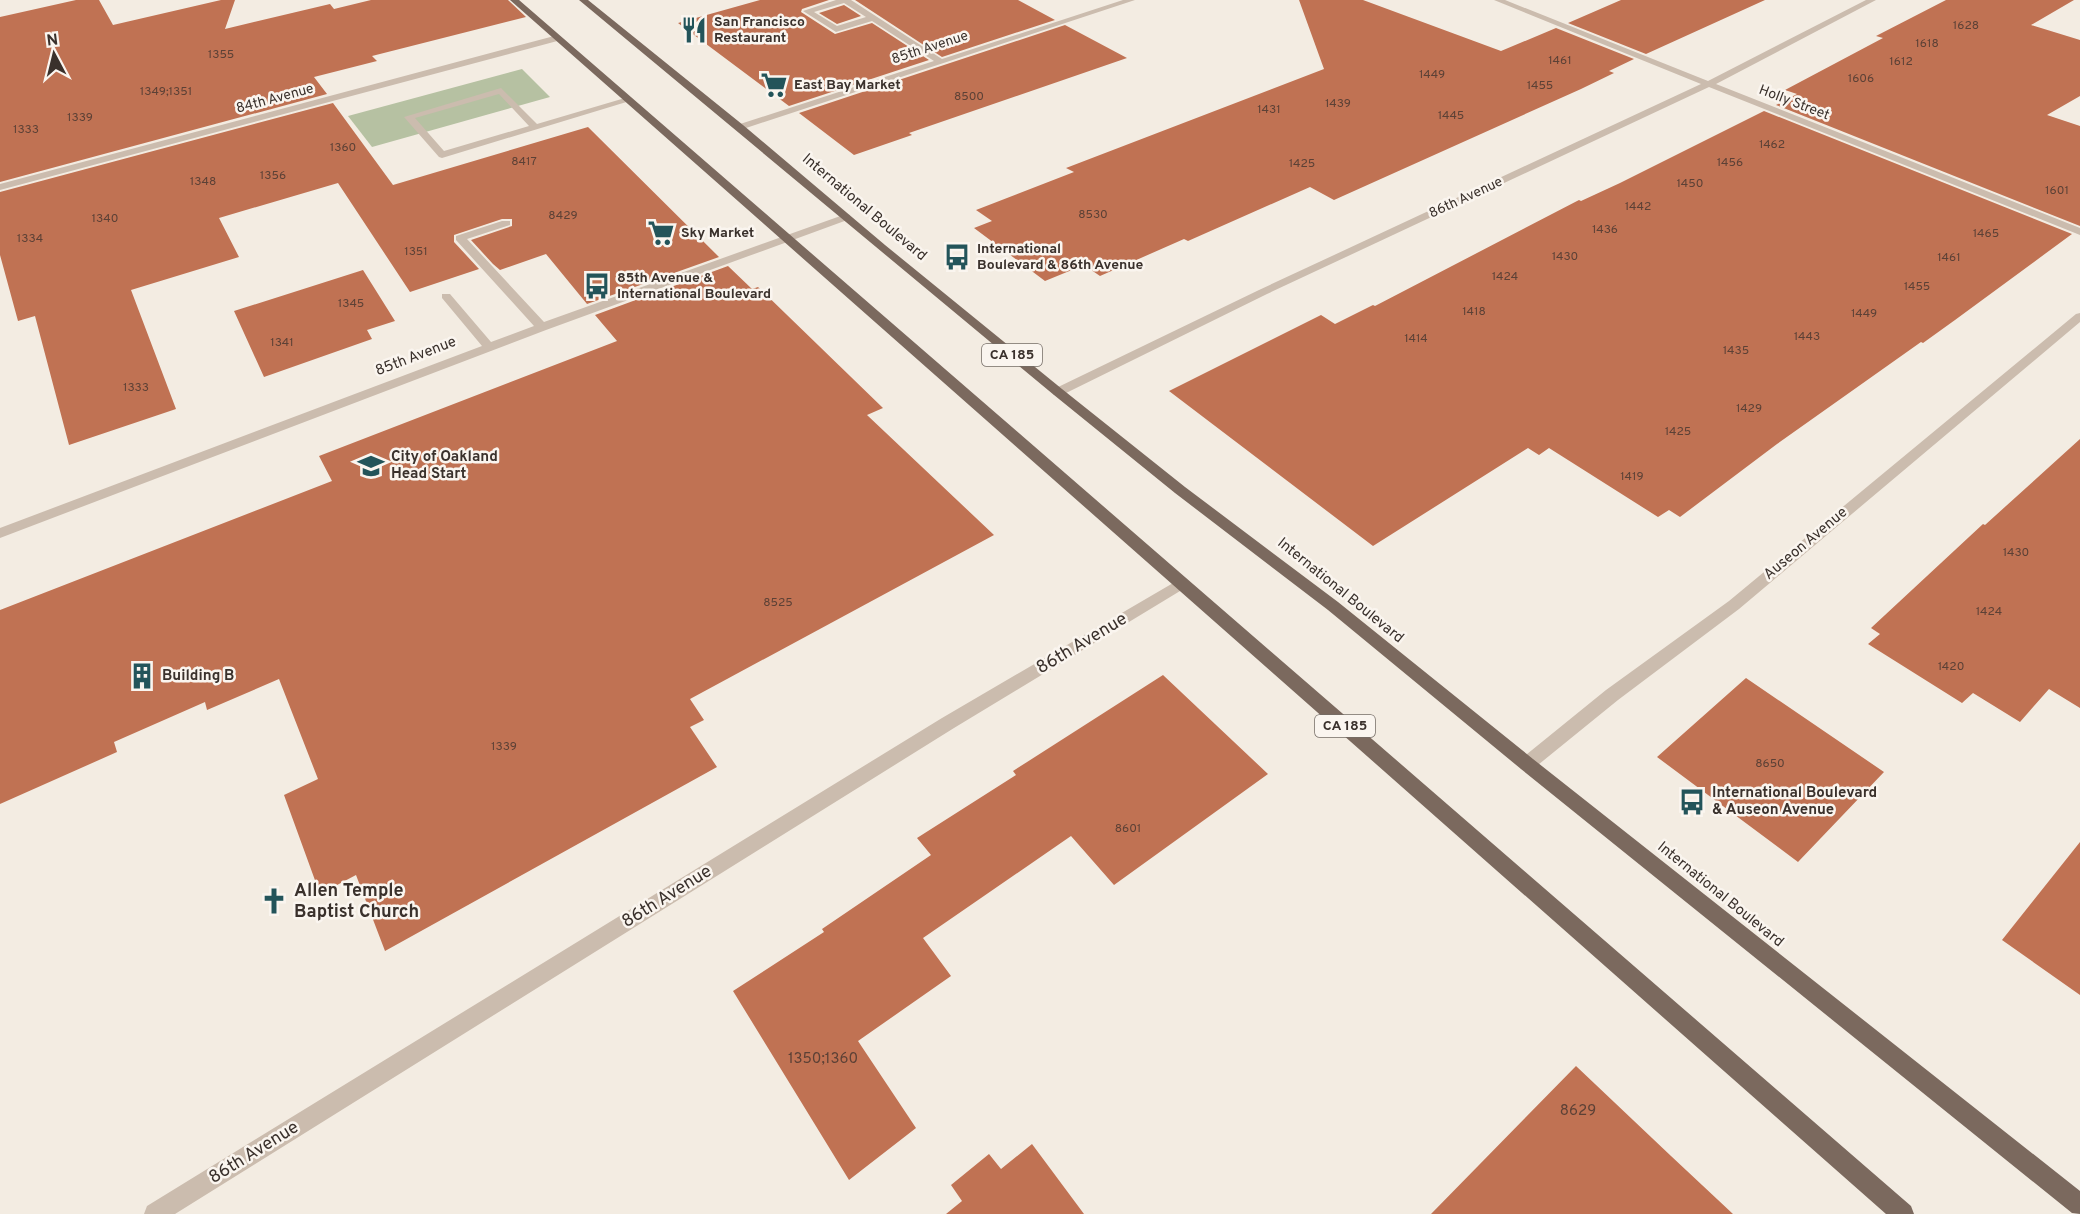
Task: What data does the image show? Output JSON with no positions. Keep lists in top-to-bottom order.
{
  "streets": {
    "main road": ["International Boulevard", "CA 185"],
    "street": [
      "85th Avenue",
      "84th Avenue",
      "Holly Street",
      "86th Avenue",
      "Auseon Avenue"
    ]
  },
  "crossings": [
    ["85th Avenue", "International Boulevard"],
    ["85th Avenue", "CA 185"],
    ["84th Avenue", "CA 185"],
    ["Holly Street", "86th Avenue"],
    ["86th Avenue", "International Boulevard"],
    ["86th Avenue", "CA 185"],
    ["International Boulevard", "Auseon Avenue"]
  ],
  "places": {
    "restaurant": ["San Francisco Restaurant"],
    "supermarket": ["East Bay Market", "Sky Market"],
    "bus stop": ["International Boulevard & 86th Avenue", "85th Avenue & International Boulevard", "International Boulevard & Auseon Avenue"],
    "school or university": ["City of Oakland Head Start"],
    "building": ["Building B"],
    "church": ["Allen Temple Baptist Church"]
  },
  "house_numbers": [
    "1628",
    "1618",
    "1355",
    "1461",
    "1612",
    "1449",
    "1606",
    "1455",
    "1349;1351",
    "8500",
    "1439",
    "1431",
    "1445",
    "1339",
    "1333",
    "1462",
    "1360",
    "8417",
    "1456",
    "1425",
    "1356",
    "1348",
    "1450",
    "1601",
    "1442",
    "8530",
    "8429",
    "1340",
    "1436",
    "1465",
    "1334",
    "1351",
    "1430",
    "1461",
    "1424",
    "1455",
    "1345",
    "1418",
    "1449",
    "1443",
    "1414",
    "1341",
    "1435",
    "1333",
    "1429",
    "1425",
    "1419",
    "1430",
    "8525",
    "1424",
    "1420",
    "1339",
    "8650",
    "8601",
    "1350;1360",
    "8629"
  ],
  "north": "top"
}
